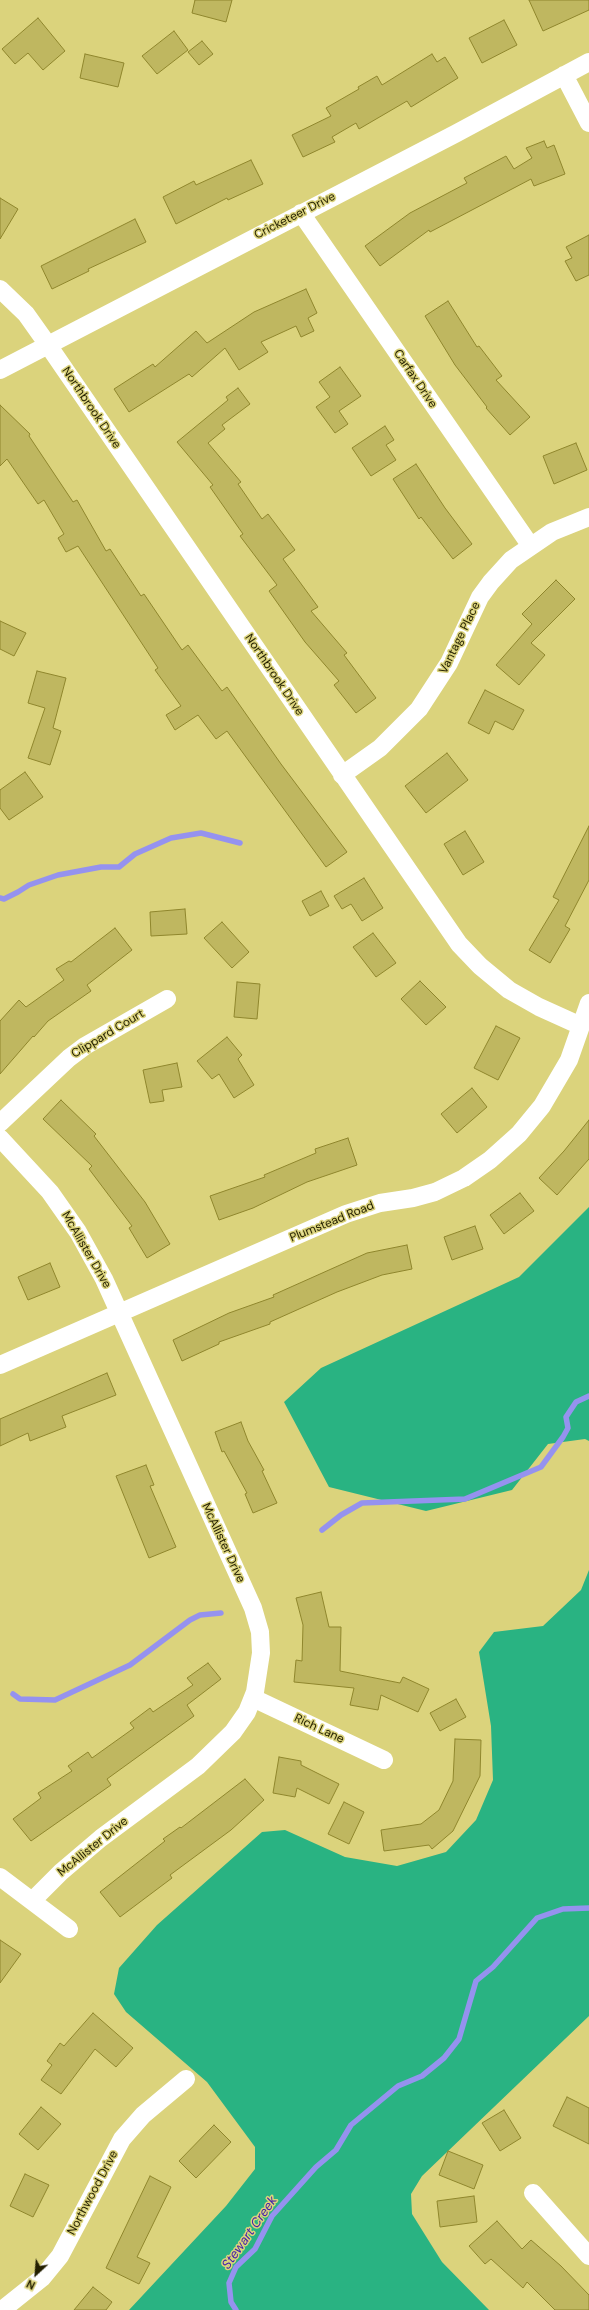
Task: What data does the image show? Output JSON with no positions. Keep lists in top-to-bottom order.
{
  "streets": {
    "street": [
      "Cricketeer Drive",
      "Carfax Drive",
      "Northbrook Drive",
      "Vantage Place",
      "Clippard Court",
      "Plumstead Road",
      "McAllister Drive",
      "Rich Lane",
      "Northwood Drive"
    ]
  },
  "crossings": [
    ["Cricketeer Drive", "Carfax Drive"],
    ["Cricketeer Drive", "Northbrook Drive"],
    ["Carfax Drive", "Vantage Place"],
    ["Northbrook Drive", "Vantage Place"],
    ["Northbrook Drive", "Plumstead Road"],
    ["Plumstead Road", "McAllister Drive"],
    ["McAllister Drive", "Rich Lane"]
  ],
  "water": ["Stewart Creek"],
  "north": "bottom left"
}
